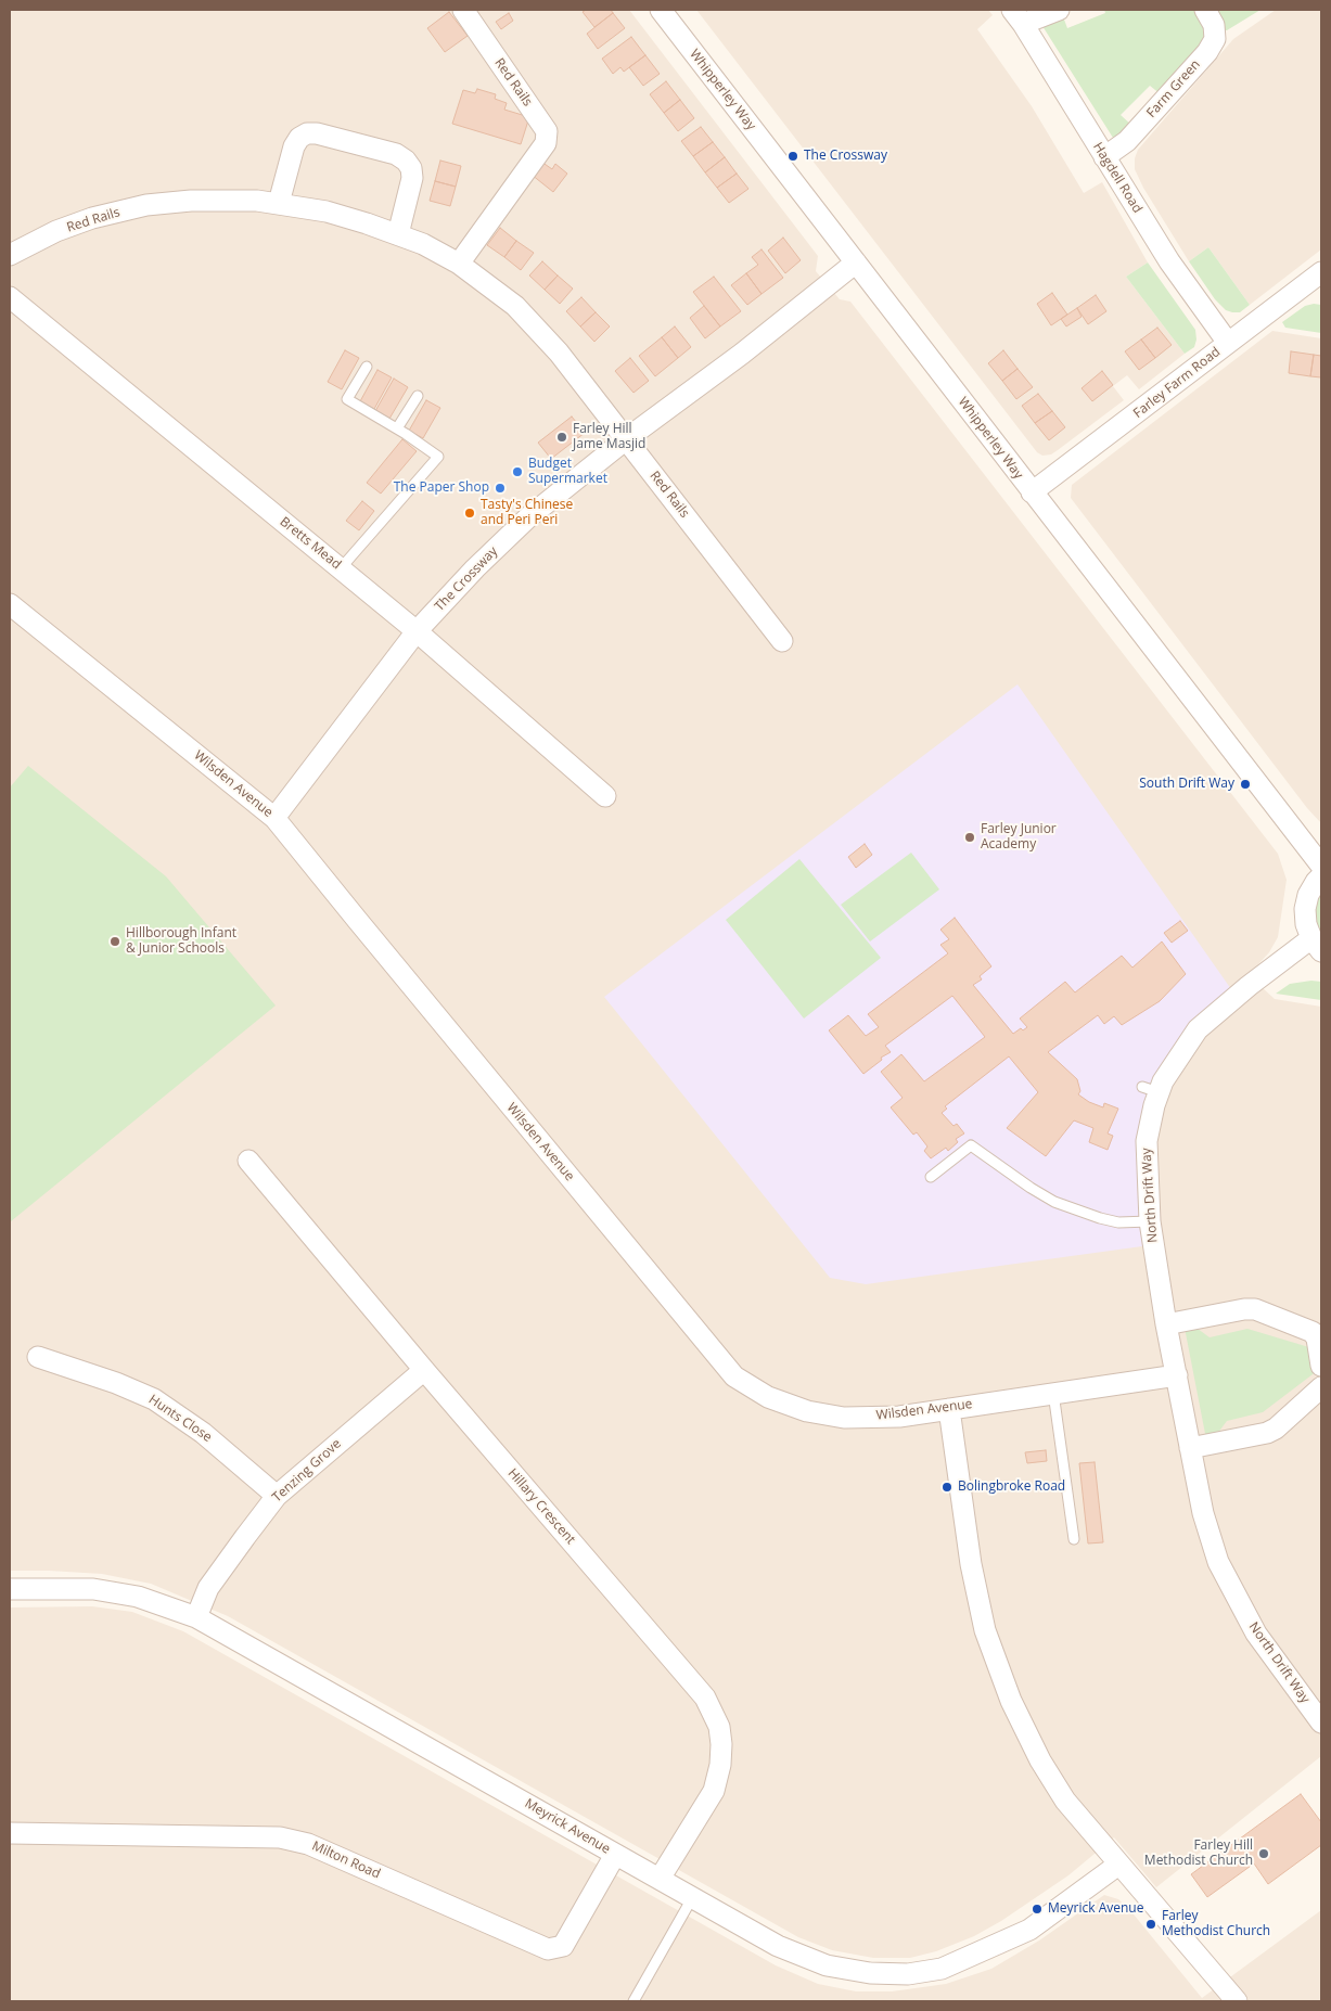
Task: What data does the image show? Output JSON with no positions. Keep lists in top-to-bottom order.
{
  "streets": {
    "street": [
      "Red Rails",
      "Farm Green",
      "Whipperley Way",
      "Hagdell Road",
      "Farley Farm Road",
      "Bretts Mead",
      "The Crossway",
      "Wilsden Avenue",
      "North Drift Way",
      "Hunts Close",
      "Tenzing Grove",
      "Hillary Crescent",
      "Meyrick Avenue",
      "Milton Road"
    ]
  },
  "crossings": [
    ["Red Rails", "The Crossway"],
    ["Farm Green", "Hagdell Road"],
    ["Whipperley Way", "Farley Farm Road"],
    ["Whipperley Way", "The Crossway"],
    ["Hagdell Road", "Farley Farm Road"],
    ["Bretts Mead", "The Crossway"],
    ["The Crossway", "Wilsden Avenue"],
    ["Wilsden Avenue", "North Drift Way"],
    ["Hunts Close", "Tenzing Grove"],
    ["Tenzing Grove", "Hillary Crescent"],
    ["Tenzing Grove", "Meyrick Avenue"],
    ["Hillary Crescent", "Meyrick Avenue"],
    ["Meyrick Avenue", "Milton Road"]
  ],
  "places": [
    "The Crossway",
    "Farley Hill Jame Masjid",
    "Budget Supermarket",
    "The Paper Shop",
    "Tasty's Chinese and Peri Peri",
    "South Drift Way",
    "Farley Junior Academy",
    "Hillborough Infant & Junior Schools",
    "Bolingbroke Road",
    "Farley Hill Methodist Church",
    "Meyrick Avenue",
    "Farley Methodist Church"
  ]
}
